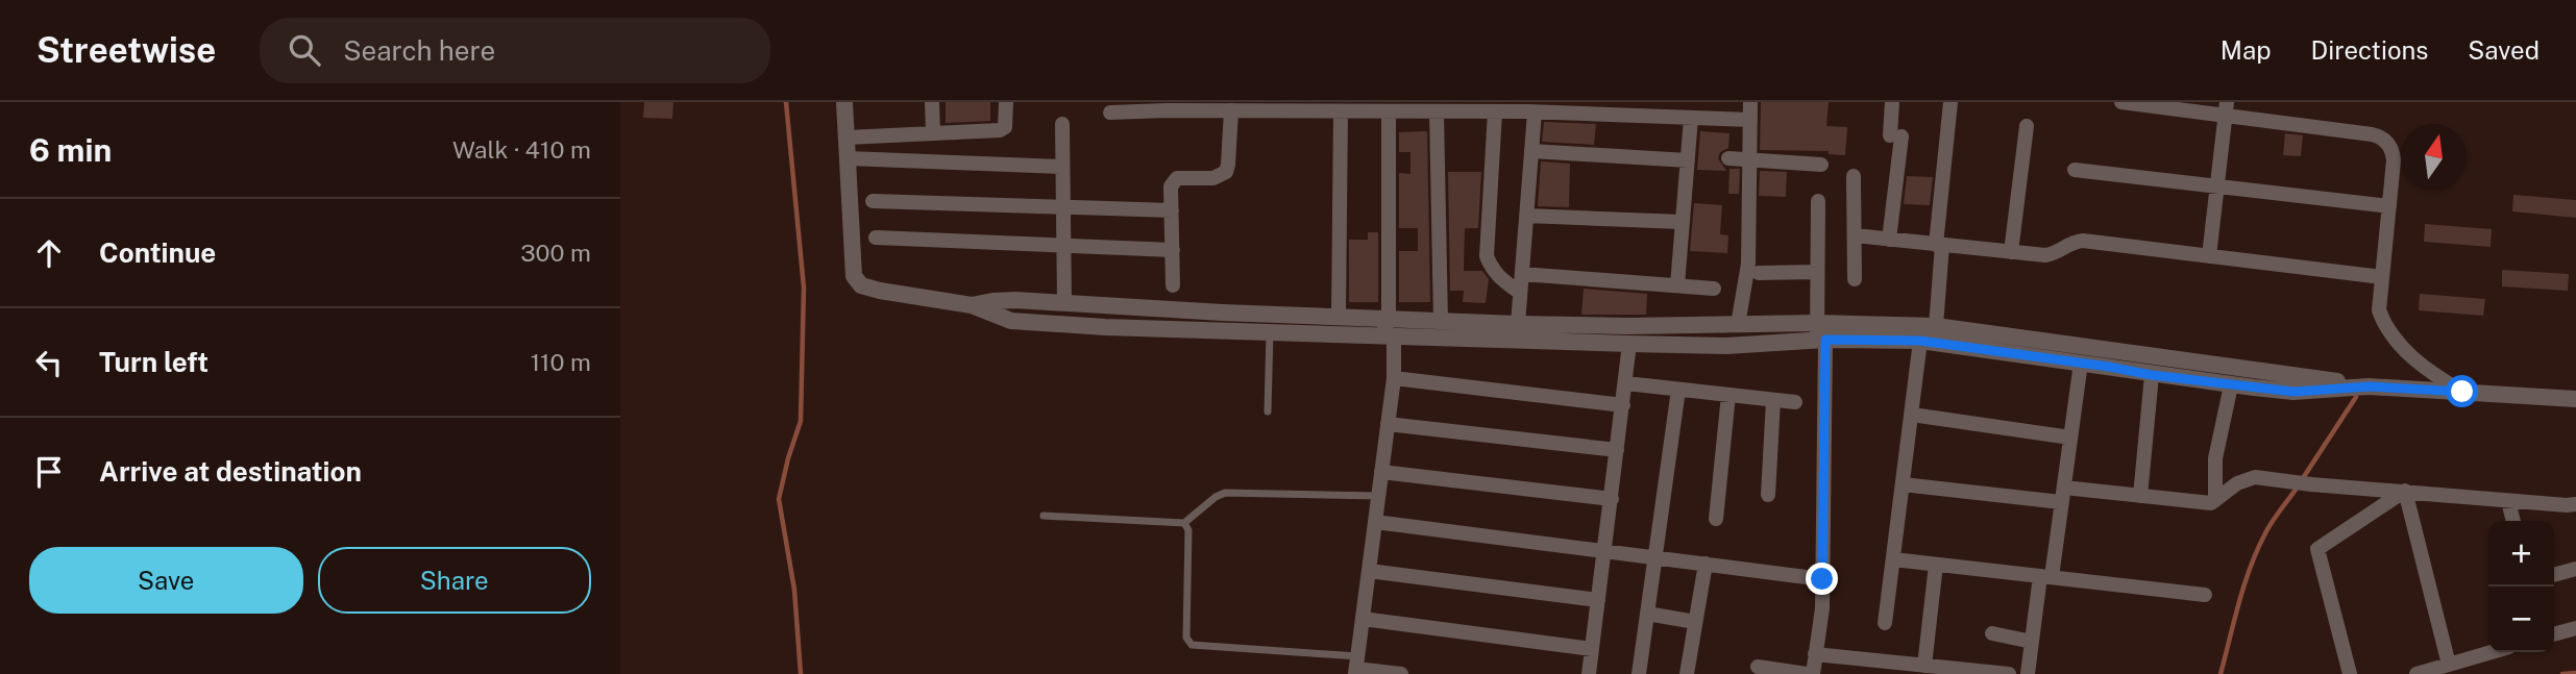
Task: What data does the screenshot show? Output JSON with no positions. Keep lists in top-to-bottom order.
{
  "north": "top",
  "page": {
    "header": "Streetwise",
    "search": "Search here",
    "nav": ["Map", "Directions", "Saved"],
    "heading": ["6 min", "Walk · 410 m"],
    "list": [
      ["Continue", "300 m"],
      ["Turn left", "110 m"],
      "Arrive at destination"
    ],
    "map_buttons": ["+", "−"],
    "buttons": ["Save", "Share"]
  }
}
